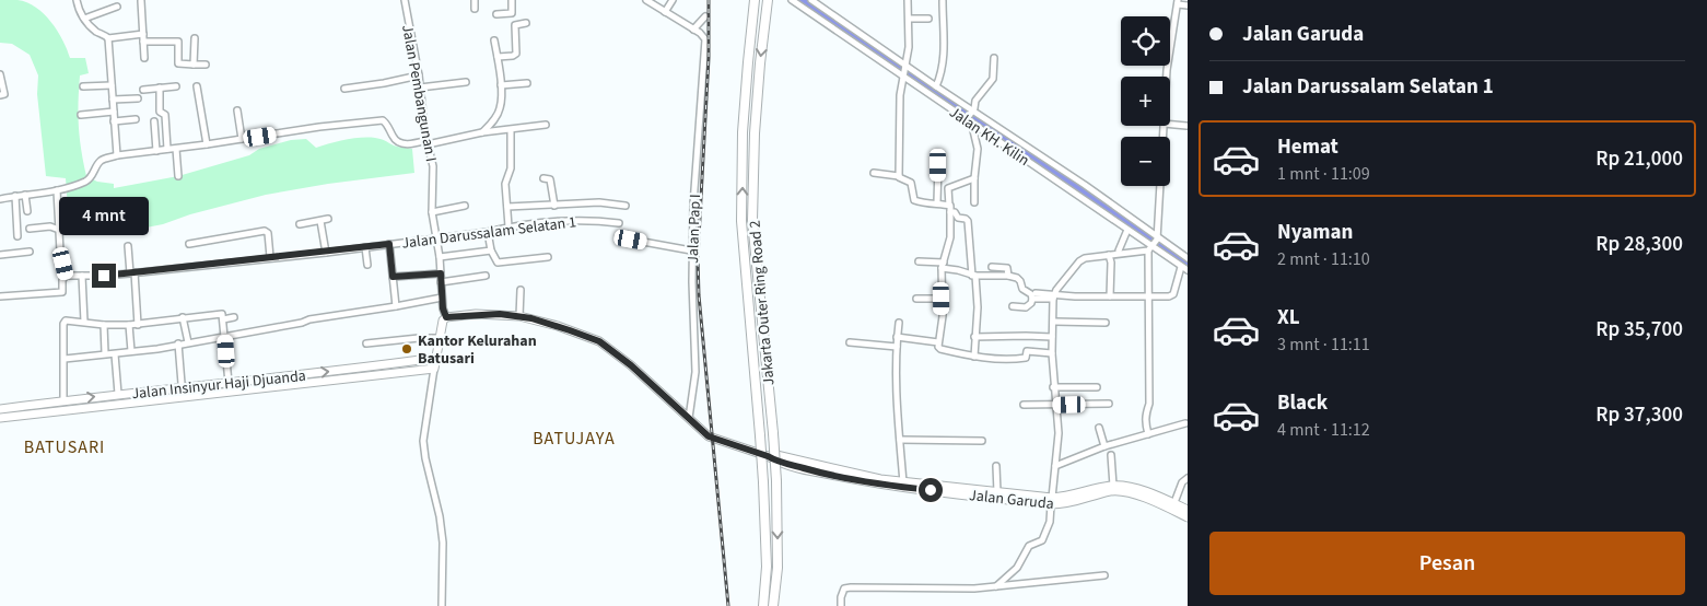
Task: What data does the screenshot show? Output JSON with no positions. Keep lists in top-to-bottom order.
{
  "streets": {
    "highway": ["Jakarta Outer Ring Road 2"],
    "main road": ["Jalan Insinyur Haji Djuanda", "Jalan Garuda"],
    "street": [
      "Jalan Pembangunan I",
      "Jalan KH. Kilin",
      "Jalan Pap I",
      "Jalan Darussalam Selatan 1"
    ]
  },
  "crossings": [
    ["Jalan Pembangunan I", "Jalan Darussalam Selatan 1"],
    ["Jalan Pembangunan I", "Jalan Garuda"],
    ["Jalan Pap I", "Jalan Garuda"]
  ],
  "districts": ["BATUJAYA", "BATUSARI"],
  "places": ["Kantor Kelurahan Batusari"],
  "page": {
    "banner": ["Jalan Garuda", "Jalan Darussalam Selatan 1"],
    "map_buttons": ["+", "−"],
    "list": [
      {
        "name": "Hemat",
        "note": "1 mnt · 11:09",
        "value": "Rp 21,000"
      },
      {
        "name": "Nyaman",
        "note": "2 mnt · 11:10",
        "value": "Rp 28,300"
      },
      {
        "name": "XL",
        "note": "3 mnt · 11:11",
        "value": "Rp 35,700"
      },
      {
        "name": "Black",
        "note": "4 mnt · 11:12",
        "value": "Rp 37,300"
      }
    ],
    "bubble": "4 mnt",
    "buttons": "Pesan"
  }
}
